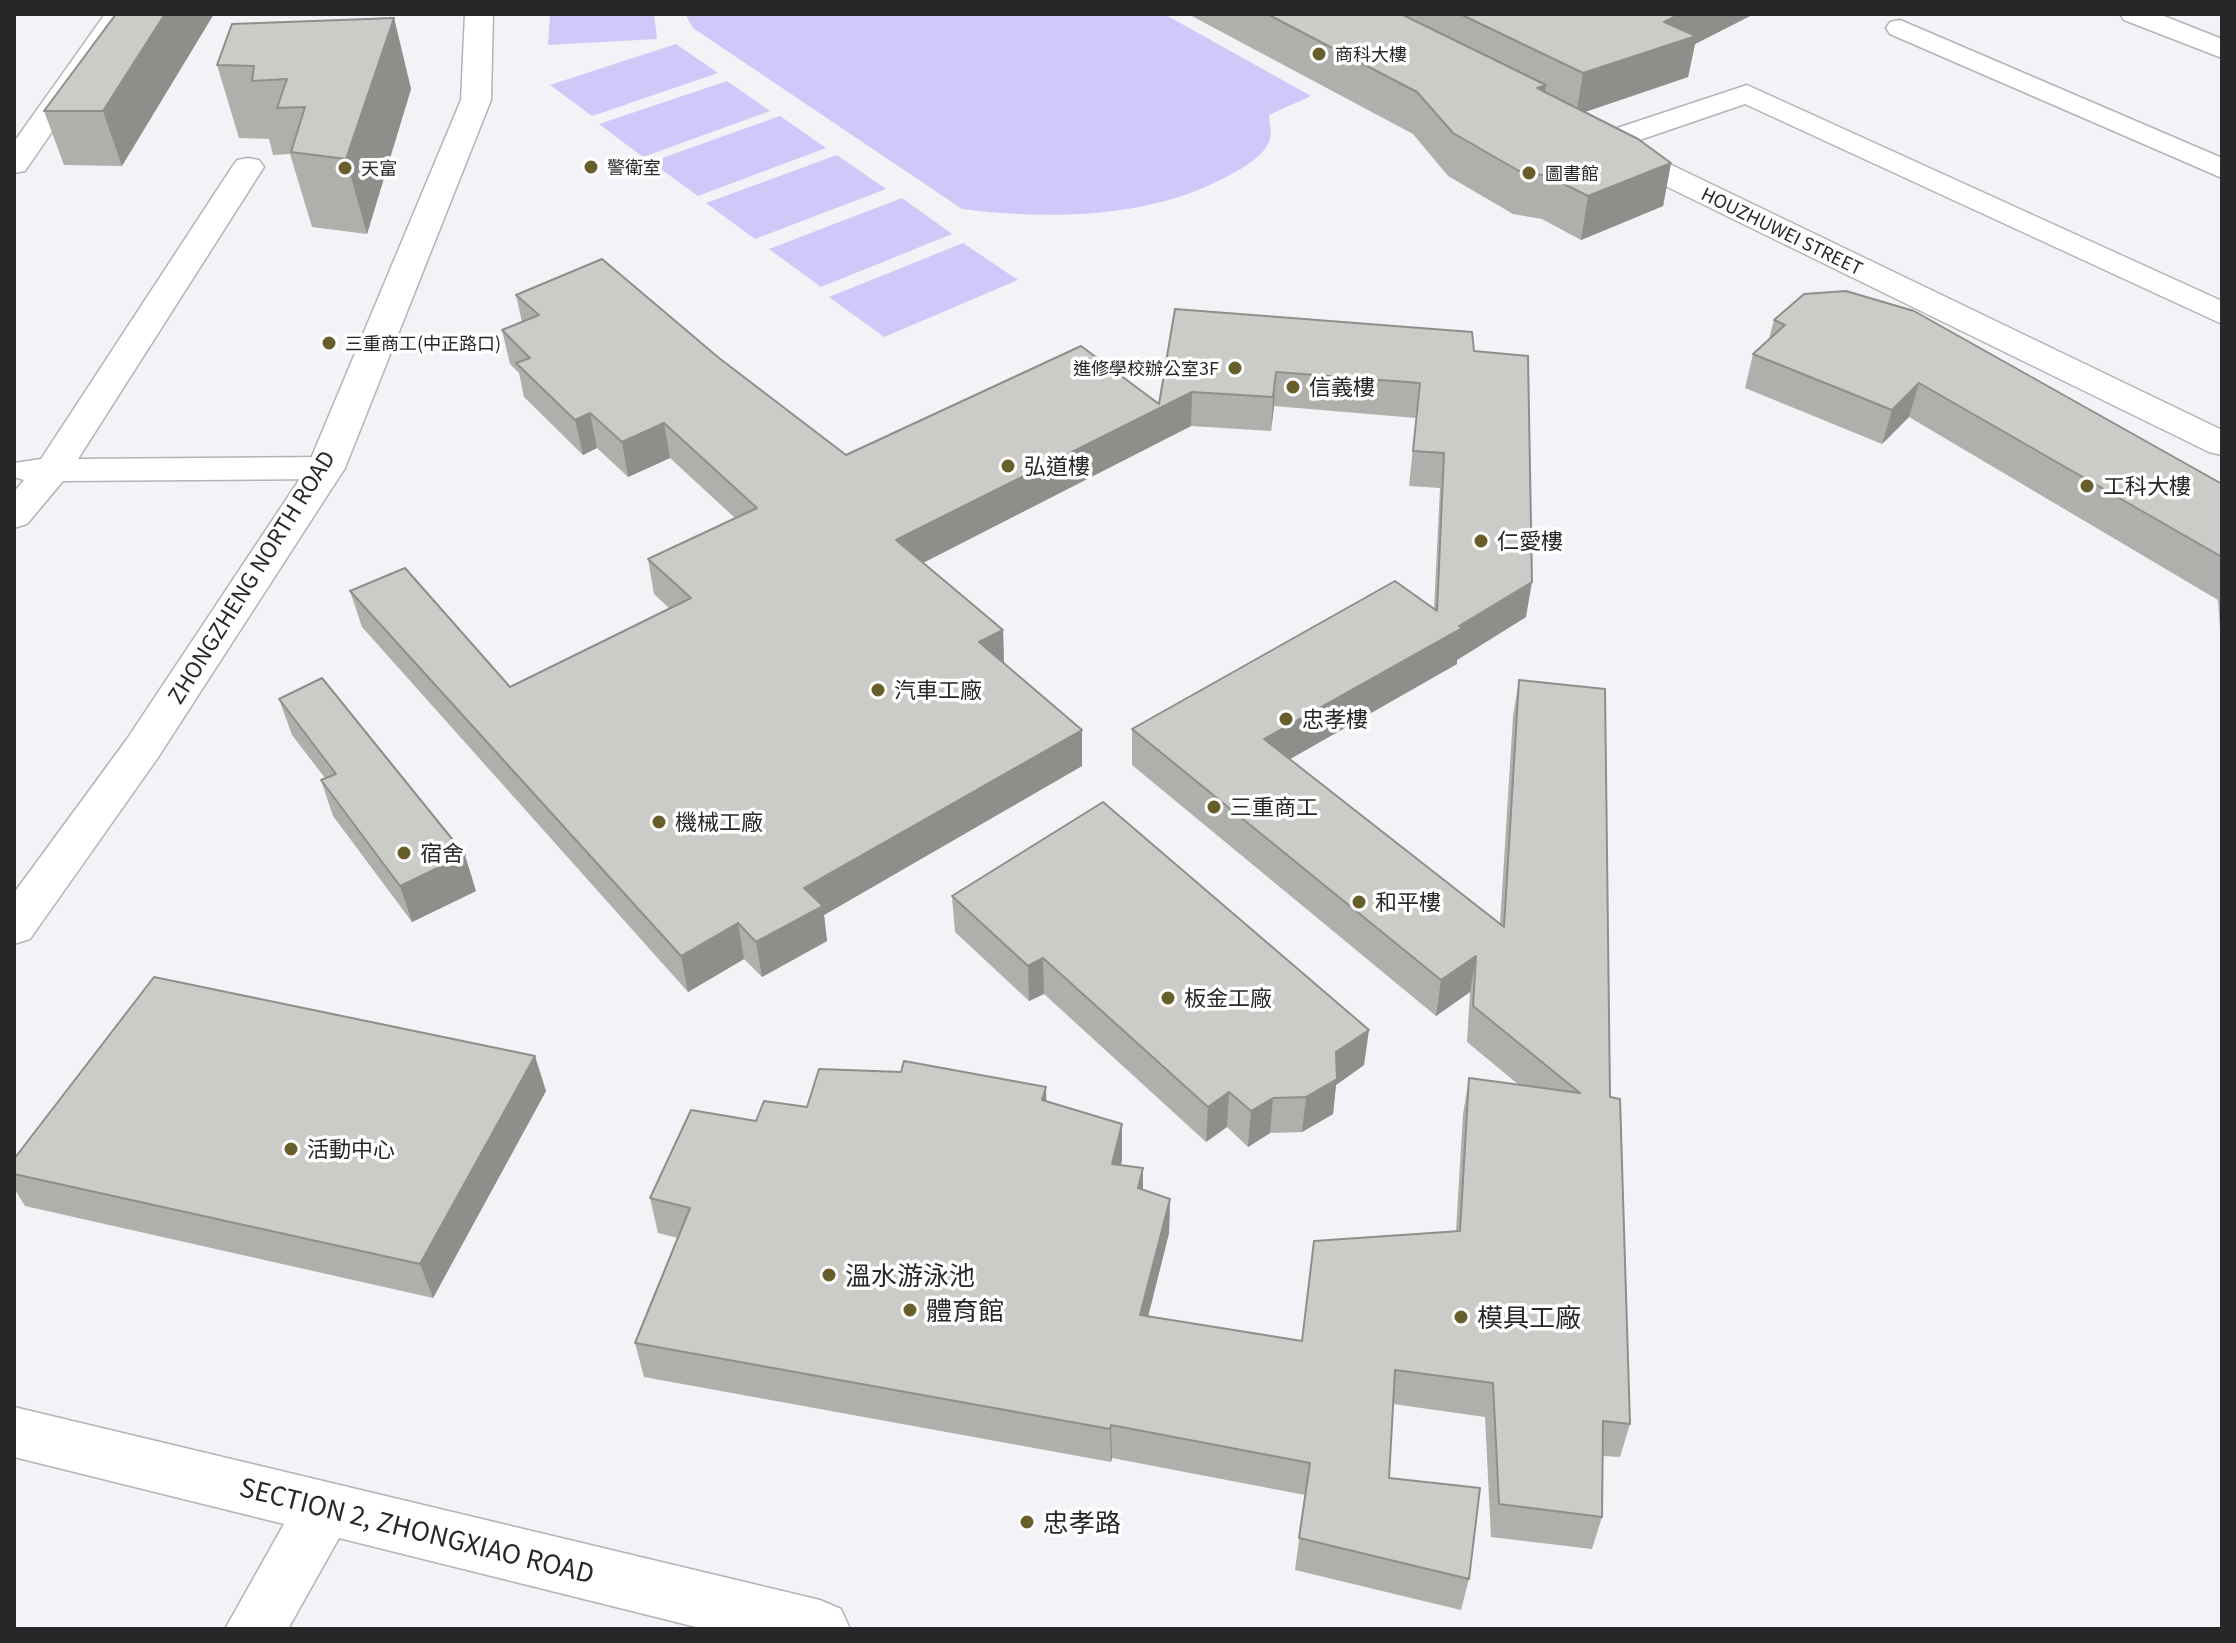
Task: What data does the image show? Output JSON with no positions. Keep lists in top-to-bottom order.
{
  "streets": {
    "street": ["HOUZHUWEI STREET", "ZHONGZHENG NORTH ROAD", "SECTION 2, ZHONGXIAO ROAD"]
  },
  "places": [
    "商科大樓",
    "警衛室",
    "天富",
    "圖書館",
    "三重商工(中正路口)",
    "進修學校辦公室3F",
    "信義樓",
    "弘道樓",
    "工科大樓",
    "仁愛樓",
    "汽車工廠",
    "忠孝樓",
    "三重商工",
    "機械工廠",
    "宿舍",
    "和平樓",
    "板金工廠",
    "活動中心",
    "溫水游泳池",
    "體育館",
    "模具工廠",
    "忠孝路"
  ]
}
